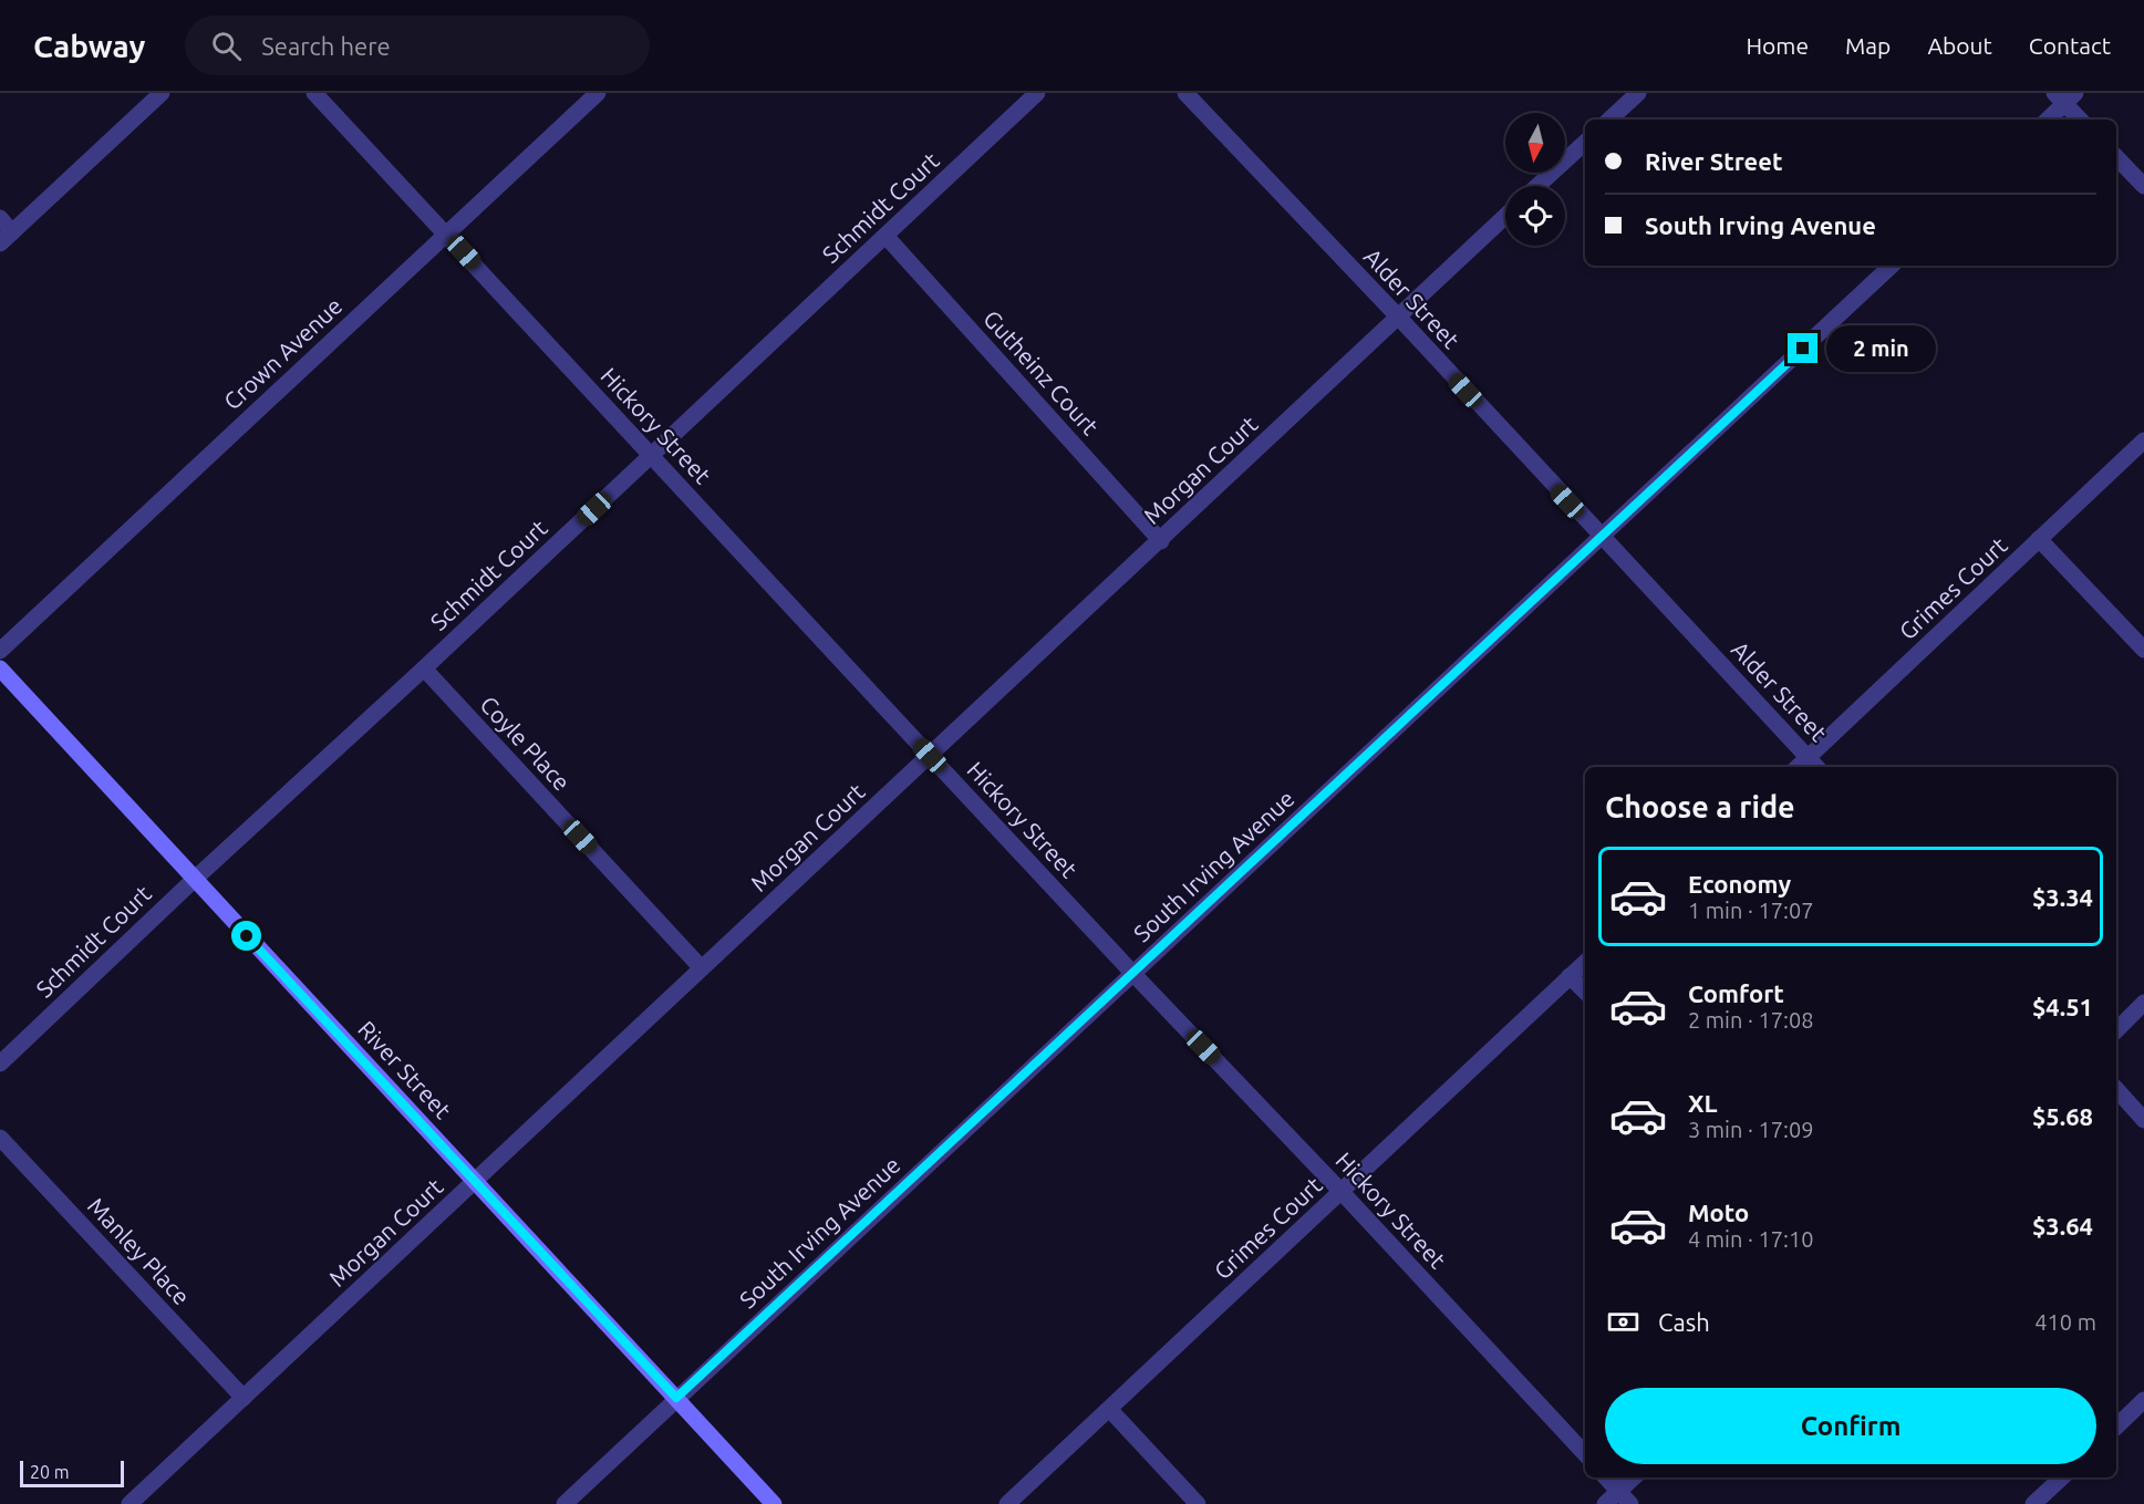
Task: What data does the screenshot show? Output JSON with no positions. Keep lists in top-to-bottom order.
{
  "streets": {
    "main road": ["River Street"],
    "street": [
      "Schmidt Court",
      "Alder Street",
      "Crown Avenue",
      "Gutheinz Court",
      "Hickory Street",
      "Morgan Court",
      "Grimes Court",
      "Coyle Place",
      "South Irving Avenue",
      "Manley Place"
    ]
  },
  "crossings": [
    ["Schmidt Court", "Gutheinz Court"],
    ["Schmidt Court", "Hickory Street"],
    ["Schmidt Court", "Coyle Place"],
    ["Schmidt Court", "River Street"],
    ["Alder Street", "Morgan Court"],
    ["Alder Street", "Grimes Court"],
    ["Alder Street", "South Irving Avenue"],
    ["Crown Avenue", "Hickory Street"],
    ["Gutheinz Court", "Morgan Court"],
    ["Hickory Street", "Morgan Court"],
    ["Hickory Street", "Grimes Court"],
    ["Hickory Street", "South Irving Avenue"],
    ["Morgan Court", "Coyle Place"],
    ["Morgan Court", "River Street"],
    ["Morgan Court", "Manley Place"],
    ["South Irving Avenue", "River Street"]
  ],
  "scale_bar": "20 m",
  "north": "bottom",
  "page": {
    "header": "Cabway",
    "search": "Search here",
    "nav": [
      "Home",
      "Map",
      "About",
      "Contact"
    ],
    "banner": ["River Street", "South Irving Avenue"],
    "bubble": "2 min",
    "heading": "Choose a ride",
    "list": [
      {
        "name": "Economy",
        "note": "1 min · 17:07",
        "value": "$3.34"
      },
      {
        "name": "Comfort",
        "note": "2 min · 17:08",
        "value": "$4.51"
      },
      {
        "name": "XL",
        "note": "3 min · 17:09",
        "value": "$5.68"
      },
      {
        "name": "Moto",
        "note": "4 min · 17:10",
        "value": "$3.64"
      }
    ],
    "pay": ["Cash", "410 m"],
    "buttons": "Confirm",
    "scale": "20 m"
  }
}
